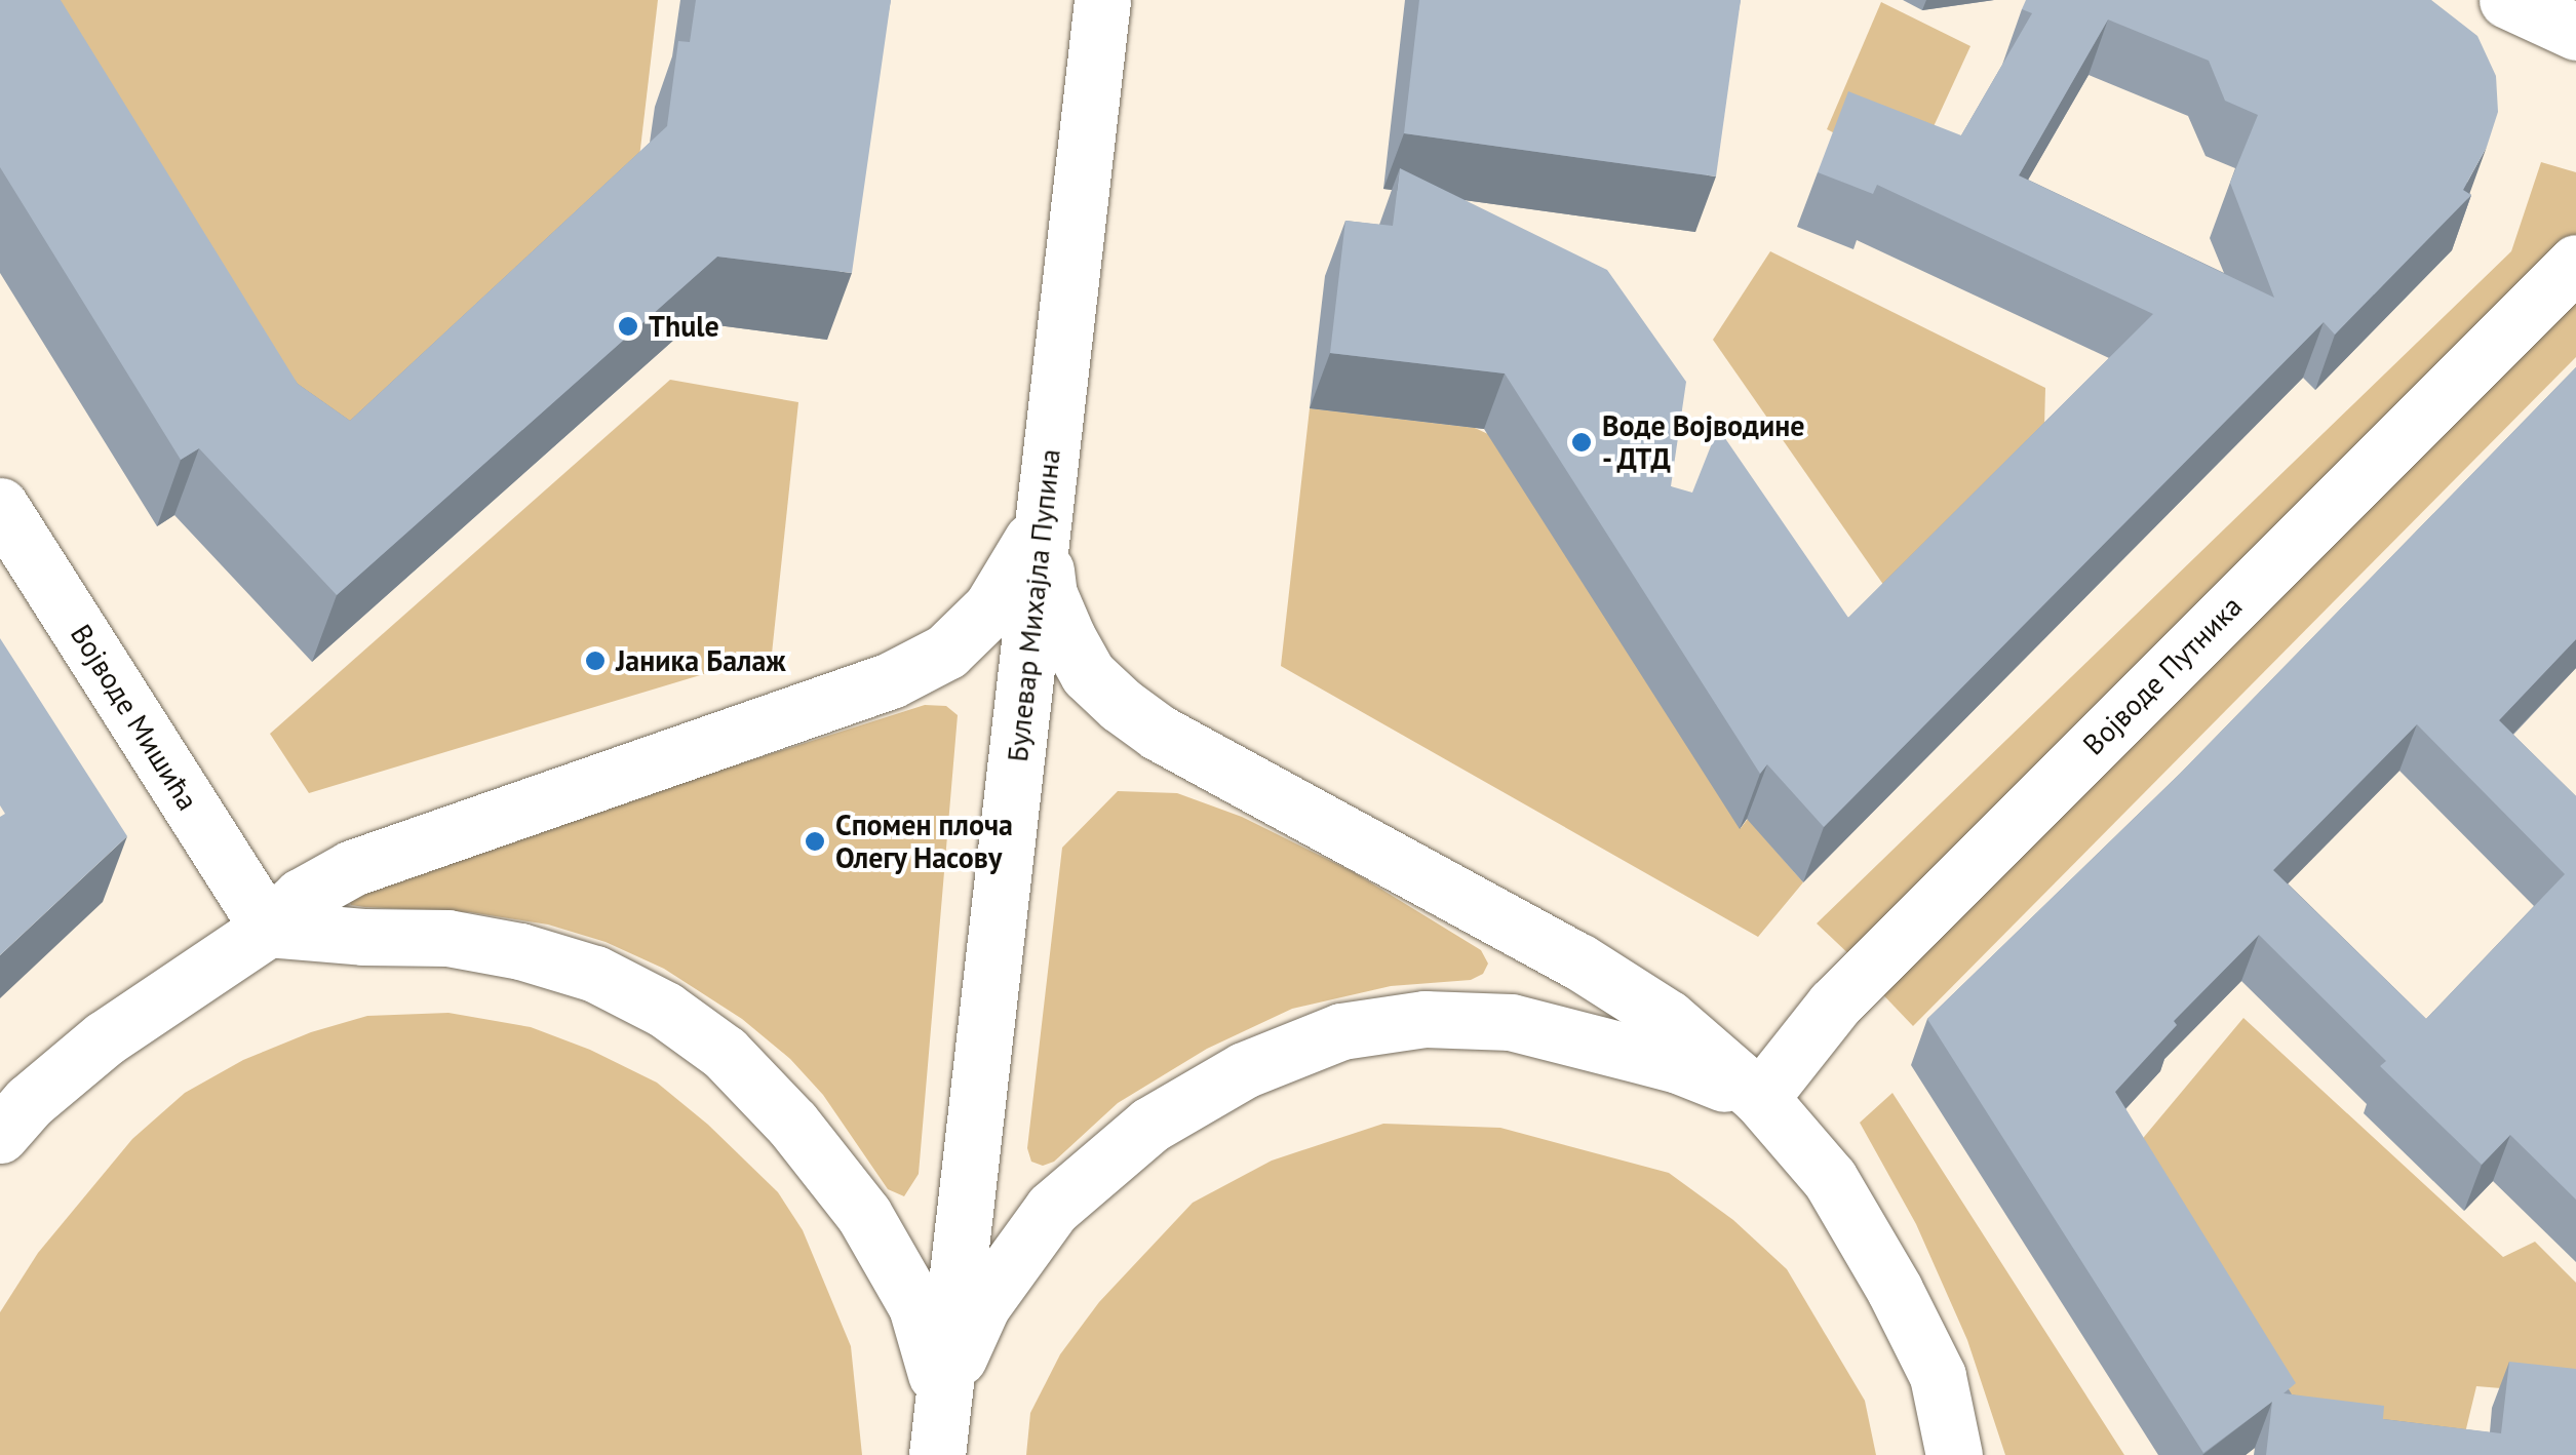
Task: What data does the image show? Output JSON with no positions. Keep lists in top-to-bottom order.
{
  "streets": {
    "main road": ["Булевар Михајла Пупина", "Војводе Путника", "Војводе Мишића"]
  },
  "places": [
    "Thule",
    "Воде Војводине - ДТД",
    "Јаника Балаж",
    "Спомен плоча Олегу Насову"
  ]
}
